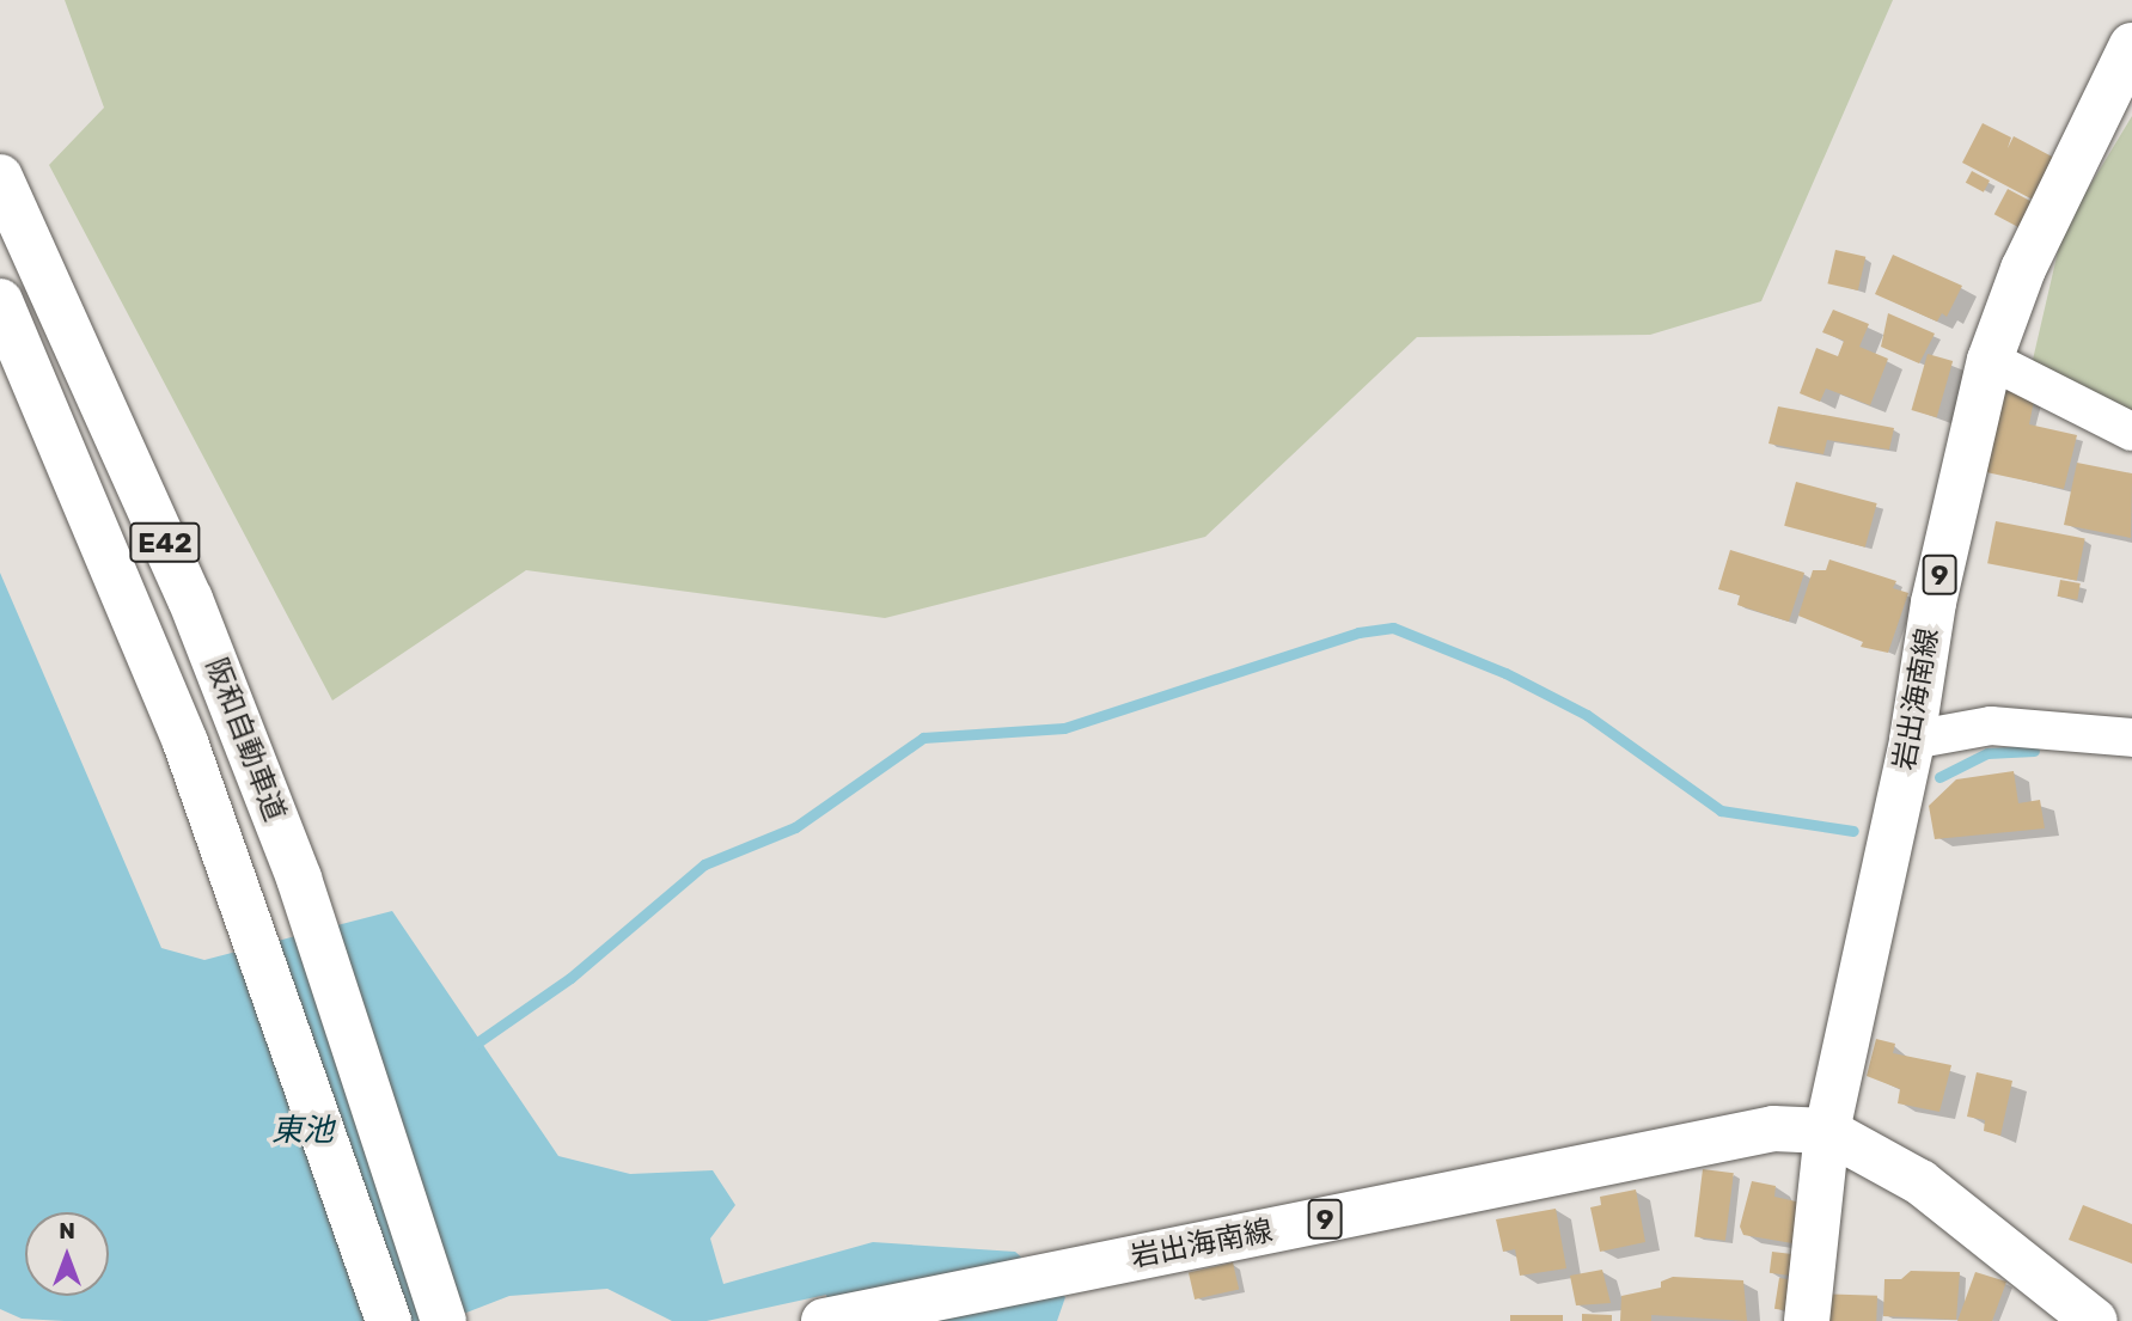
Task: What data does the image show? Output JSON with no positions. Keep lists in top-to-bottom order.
{
  "streets": {
    "main road": [
      "E42",
      "9",
      "岩出海南線",
      "阪和自動車道"
    ]
  },
  "water": ["東池"],
  "north": "top"
}
